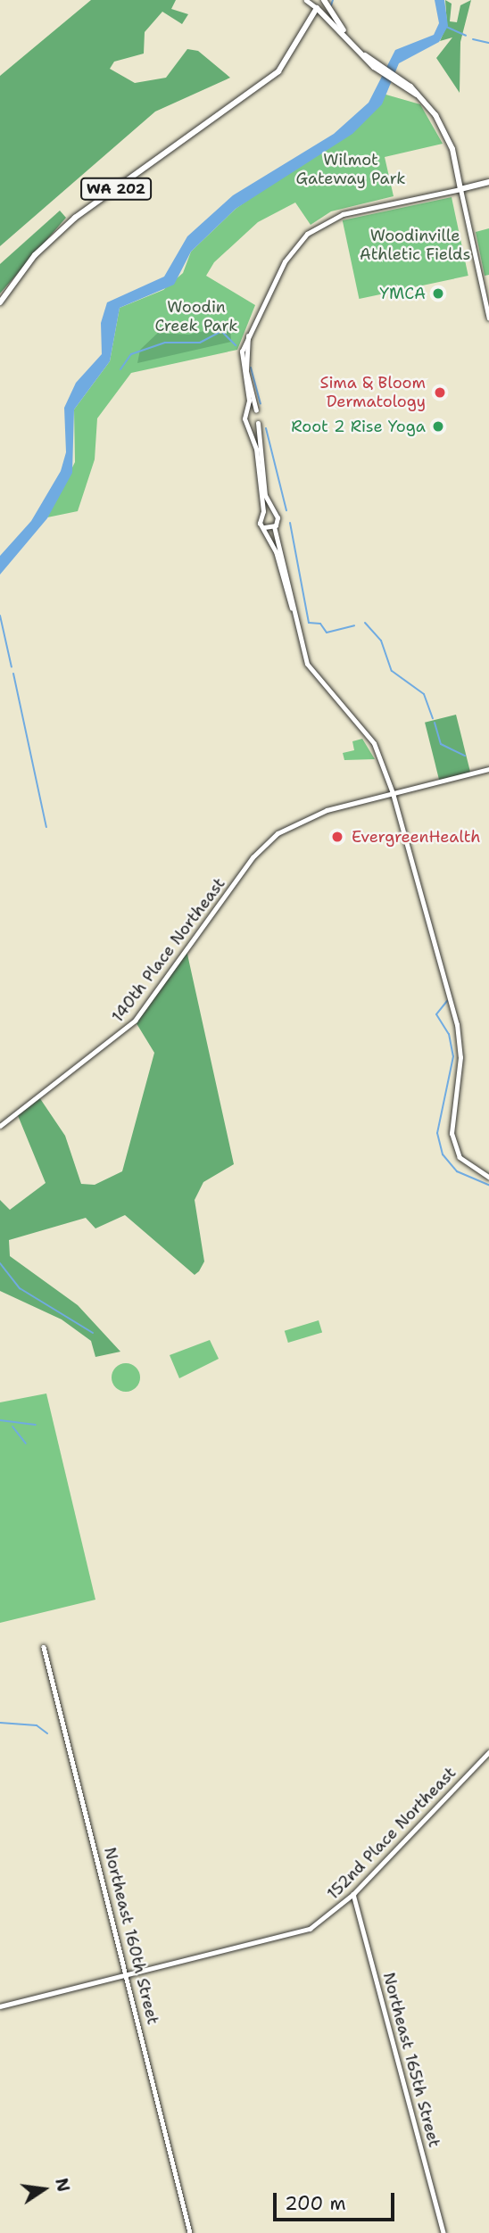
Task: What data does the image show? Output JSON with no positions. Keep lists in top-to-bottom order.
{
  "streets": {
    "main road": ["WA 202", "140th Place Northeast"],
    "street": ["152nd Place Northeast", "Northeast 160th Street", "Northeast 165th Street"]
  },
  "crossings": [
    ["152nd Place Northeast", "Northeast 160th Street"],
    ["152nd Place Northeast", "Northeast 165th Street"]
  ],
  "parks": ["Wilmot Gateway Park", "Woodinville Athletic Fields", "Woodin Creek Park"],
  "places": [
    "YMCA",
    "Sima & Bloom Dermatology",
    "Root 2 Rise Yoga",
    "EvergreenHealth"
  ],
  "scale_bar": "200 m",
  "north": "right"
}
